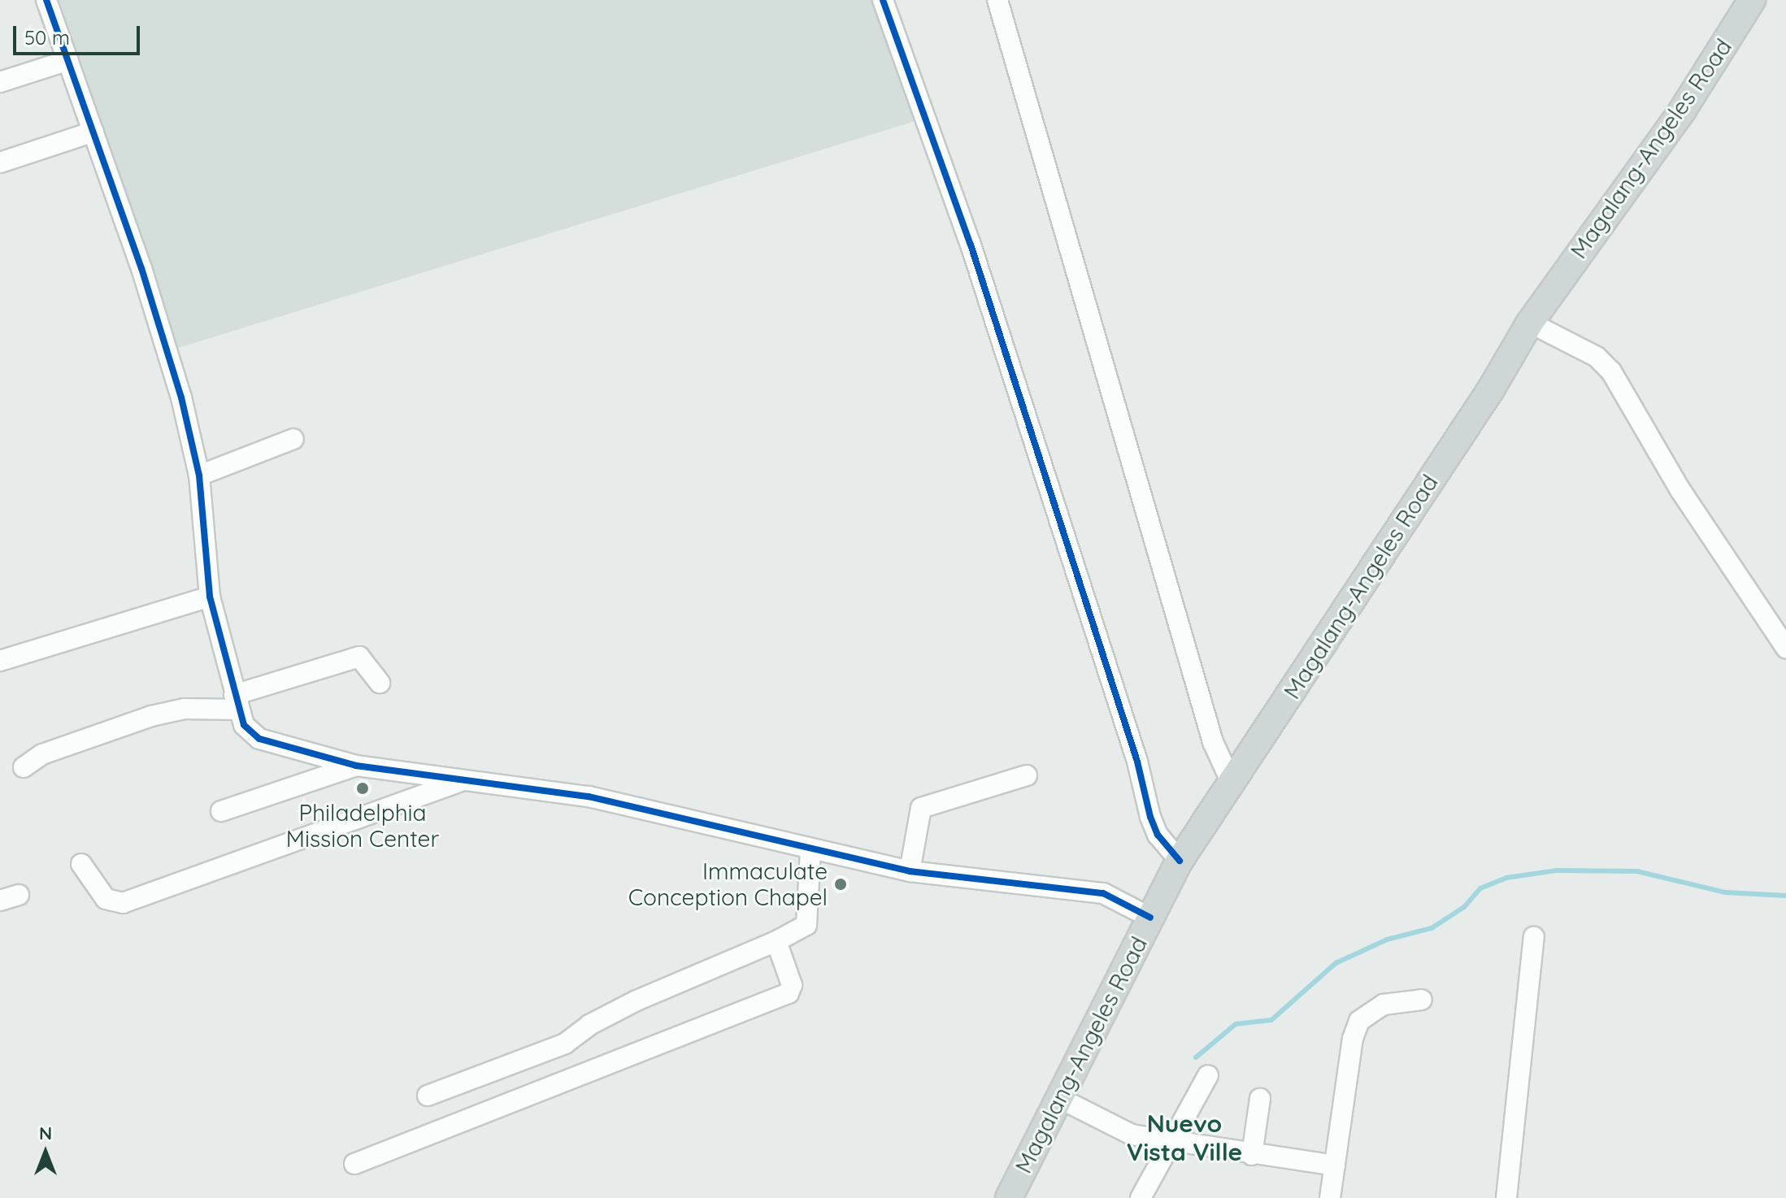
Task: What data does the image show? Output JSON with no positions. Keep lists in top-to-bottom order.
{
  "streets": {
    "main road": ["Magalang-Angeles Road"]
  },
  "districts": ["Nuevo Vista Ville"],
  "places": ["Philadelphia Mission Center", "Immaculate Conception Chapel"],
  "scale_bar": "50 m",
  "north": "top"
}
